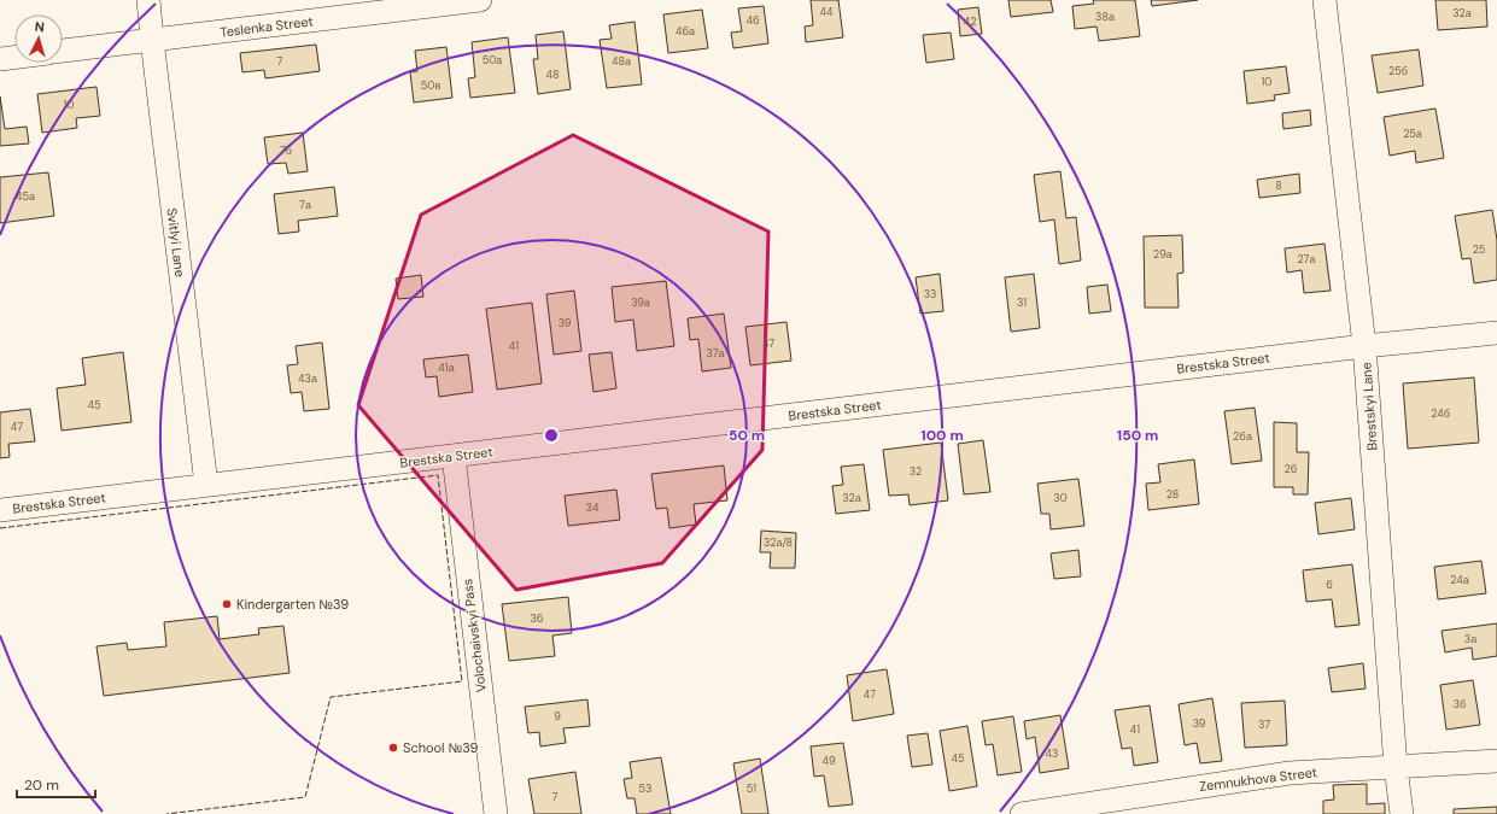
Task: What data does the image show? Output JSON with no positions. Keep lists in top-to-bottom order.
{
  "streets": {
    "street": [
      "Teslenka Street",
      "Svitlyi Lane",
      "Brestska Street",
      "Brestskyi Lane",
      "Volochaivskyi Pass",
      "Zemnukhova Street"
    ]
  },
  "crossings": [
    ["Teslenka Street", "Svitlyi Lane"],
    ["Svitlyi Lane", "Brestska Street"],
    ["Brestska Street", "Brestskyi Lane"],
    ["Brestska Street", "Volochaivskyi Pass"],
    ["Brestskyi Lane", "Zemnukhova Street"]
  ],
  "places": ["Kindergarten №39", "School №39"],
  "house_numbers": [
    "44",
    "32а",
    "38а",
    "46",
    "42",
    "46а",
    "50а",
    "7",
    "48а",
    "25б",
    "48",
    "10",
    "50в",
    "10",
    "25а",
    "7б",
    "8",
    "45а",
    "7а",
    "25",
    "29а",
    "27а",
    "33",
    "39а",
    "31",
    "39",
    "37",
    "41",
    "37а",
    "41а",
    "43а",
    "45",
    "24б",
    "47",
    "26а",
    "26",
    "32",
    "28",
    "32а",
    "30",
    "34",
    "32а/8",
    "24а",
    "6",
    "36",
    "3а",
    "47",
    "3б",
    "9",
    "39",
    "37",
    "41",
    "43",
    "45",
    "49",
    "53",
    "51",
    "7"
  ],
  "scale_bar": "20 m",
  "north": "top",
  "rings": ["50 m", "100 m", "150 m"]
}
